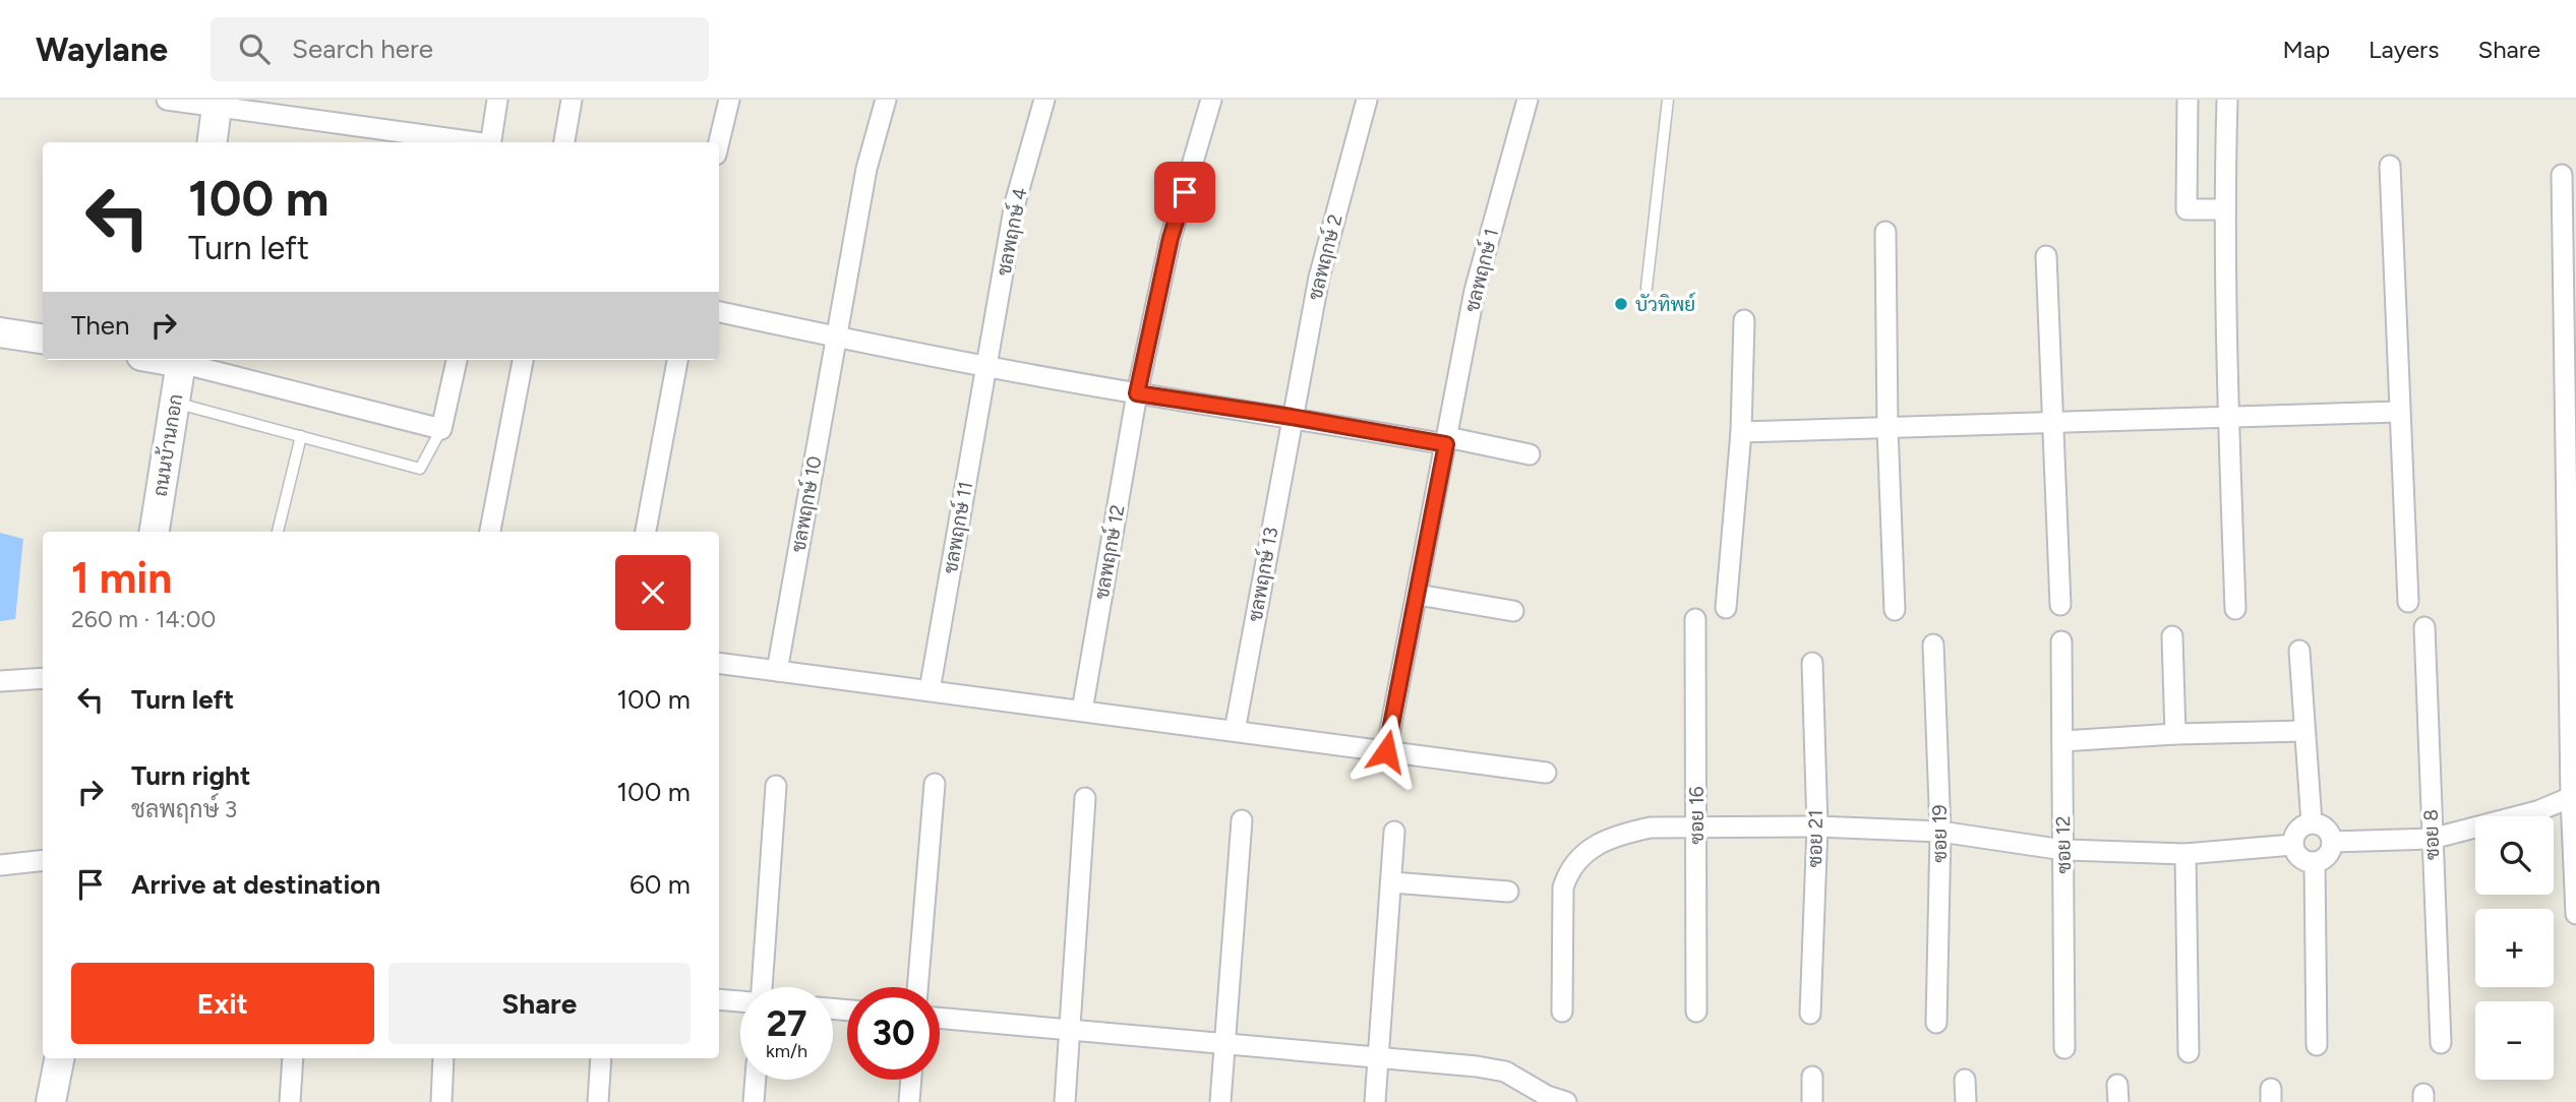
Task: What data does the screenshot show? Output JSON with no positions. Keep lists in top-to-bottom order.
{
  "streets": {
    "street": [
      "ชลพฤกษ์ 4",
      "ชลพฤกษ์ 2",
      "ชลพฤกษ์ 1",
      "ถนนบ้านกอก",
      "ชลพฤกษ์ 10",
      "ชลพฤกษ์ 11",
      "ชลพฤกษ์ 12",
      "ชลพฤกษ์ 13",
      "ซอย 16",
      "ซอย 19",
      "ซอย 8",
      "ซอย 21",
      "ซอย 12"
    ]
  },
  "crossings": [
    ["ชลพฤกษ์ 4", "ชลพฤกษ์ 11"],
    ["ชลพฤกษ์ 2", "ชลพฤกษ์ 13"]
  ],
  "places": ["บัวทิพย์"],
  "page": {
    "header": "Waylane",
    "search": "Search here",
    "nav": ["Map", "Layers", "Share"],
    "turn": ["100 m", "Turn left"],
    "then": "Then",
    "heading": ["1 min", "260 m · 14:00"],
    "list": [
      {
        "name": "Turn left",
        "value": "100 m"
      },
      {
        "name": "Turn right",
        "note": "ชลพฤกษ์ 3",
        "value": "100 m"
      },
      {
        "name": "Arrive at destination",
        "value": "60 m"
      }
    ],
    "map_buttons": ["+", "−"],
    "buttons": ["Exit", "Share"],
    "speed": "27 km/h",
    "limit": "30"
  }
}
